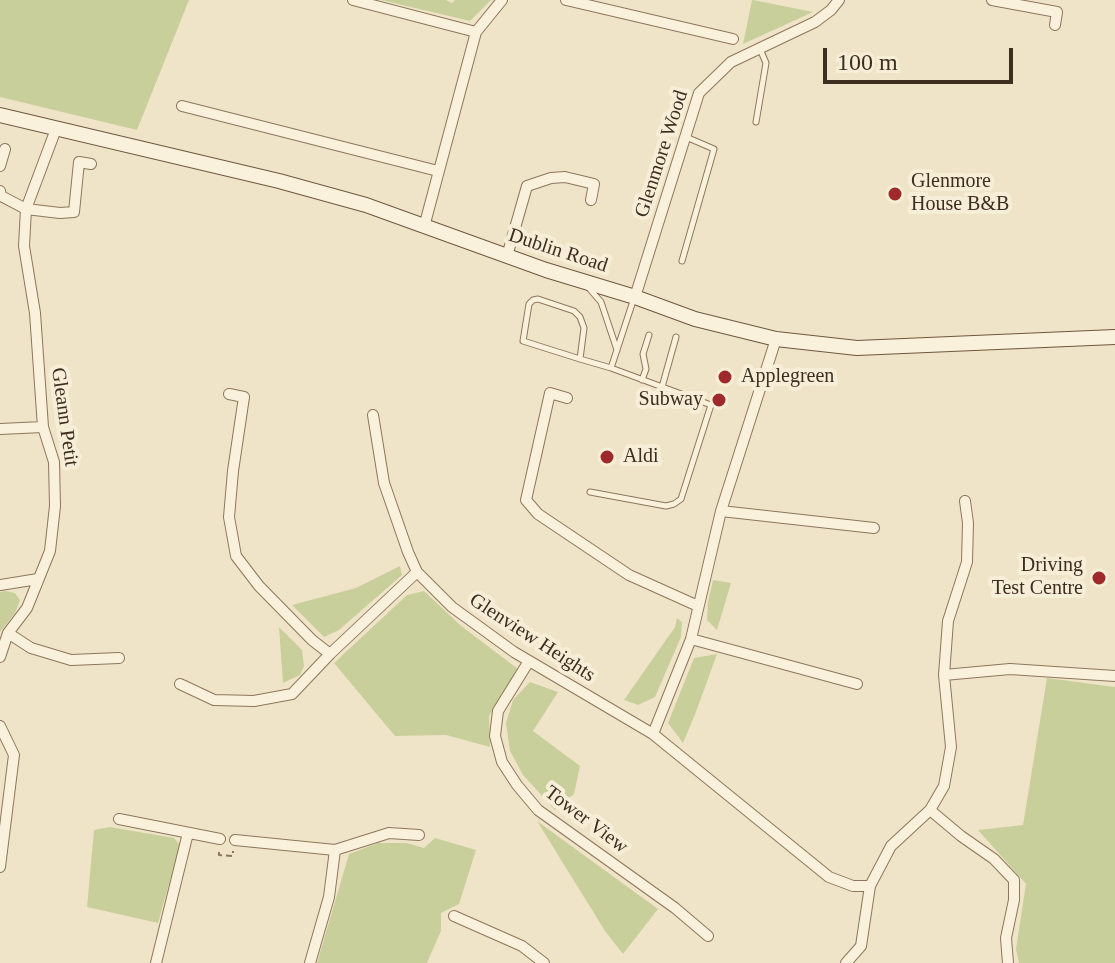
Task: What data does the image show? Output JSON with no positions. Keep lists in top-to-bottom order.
{
  "streets": {
    "main road": ["Dublin Road"],
    "street": [
      "Glenmore Wood",
      "Gleann Petit",
      "Glenview Heights",
      "Tower View"
    ]
  },
  "crossings": [
    ["Glenmore Wood", "Dublin Road"],
    ["Dublin Road", "Gleann Petit"],
    ["Glenview Heights", "Tower View"]
  ],
  "places": [
    "Glenmore House B&B",
    "Applegreen",
    "Subway",
    "Aldi",
    "Driving Test Centre"
  ],
  "scale_bar": "100 m"
}
